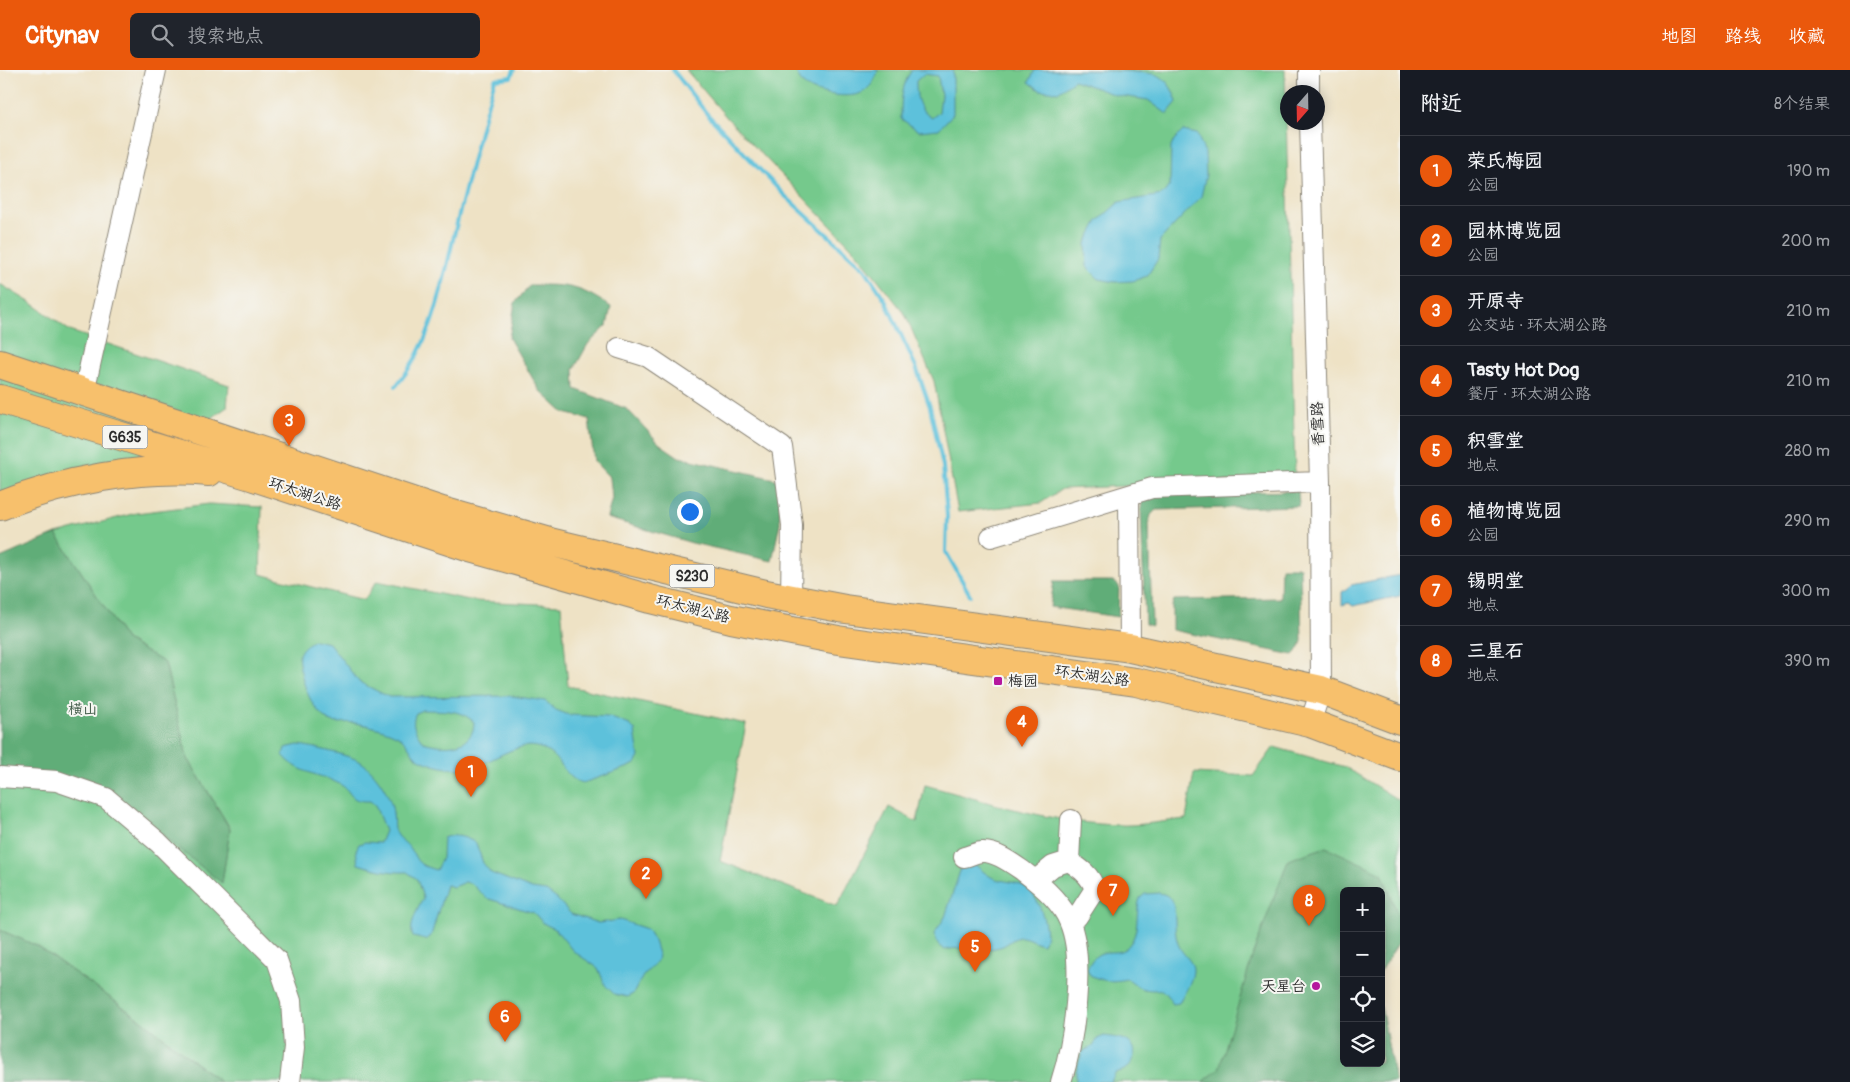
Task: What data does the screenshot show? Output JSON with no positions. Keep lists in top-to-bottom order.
{
  "streets": {
    "highway": ["G635", "环太湖公路", "S230"],
    "street": ["香雪路"]
  },
  "crossings": [
    ["香雪路", "环太湖公路"]
  ],
  "parks": ["横山"],
  "places": {
    "transit": ["梅园"],
    "other": ["天星台"]
  },
  "north": "bottom",
  "page": {
    "header": "Citynav",
    "search": "搜索地点",
    "nav": ["地图", "路线", "收藏"],
    "heading": ["附近", "8个结果"],
    "list": [
      {
        "mark": "1",
        "name": "荣氏梅园",
        "note": "公园",
        "value": "190 m"
      },
      {
        "mark": "2",
        "name": "园林博览园",
        "note": "公园",
        "value": "200 m"
      },
      {
        "mark": "3",
        "name": "开原寺",
        "note": "公交站 · 环太湖公路",
        "value": "210 m"
      },
      {
        "mark": "4",
        "name": "Tasty Hot Dog",
        "note": "餐厅 · 环太湖公路",
        "value": "210 m"
      },
      {
        "mark": "5",
        "name": "积雪堂",
        "note": "地点",
        "value": "280 m"
      },
      {
        "mark": "6",
        "name": "植物博览园",
        "note": "公园",
        "value": "290 m"
      },
      {
        "mark": "7",
        "name": "锡明堂",
        "note": "地点",
        "value": "300 m"
      },
      {
        "mark": "8",
        "name": "三星石",
        "note": "地点",
        "value": "390 m"
      }
    ],
    "pins": [
      "3",
      "4",
      "1",
      "2",
      "7",
      "8",
      "5",
      "6"
    ],
    "map_buttons": ["+", "−"]
  }
}
